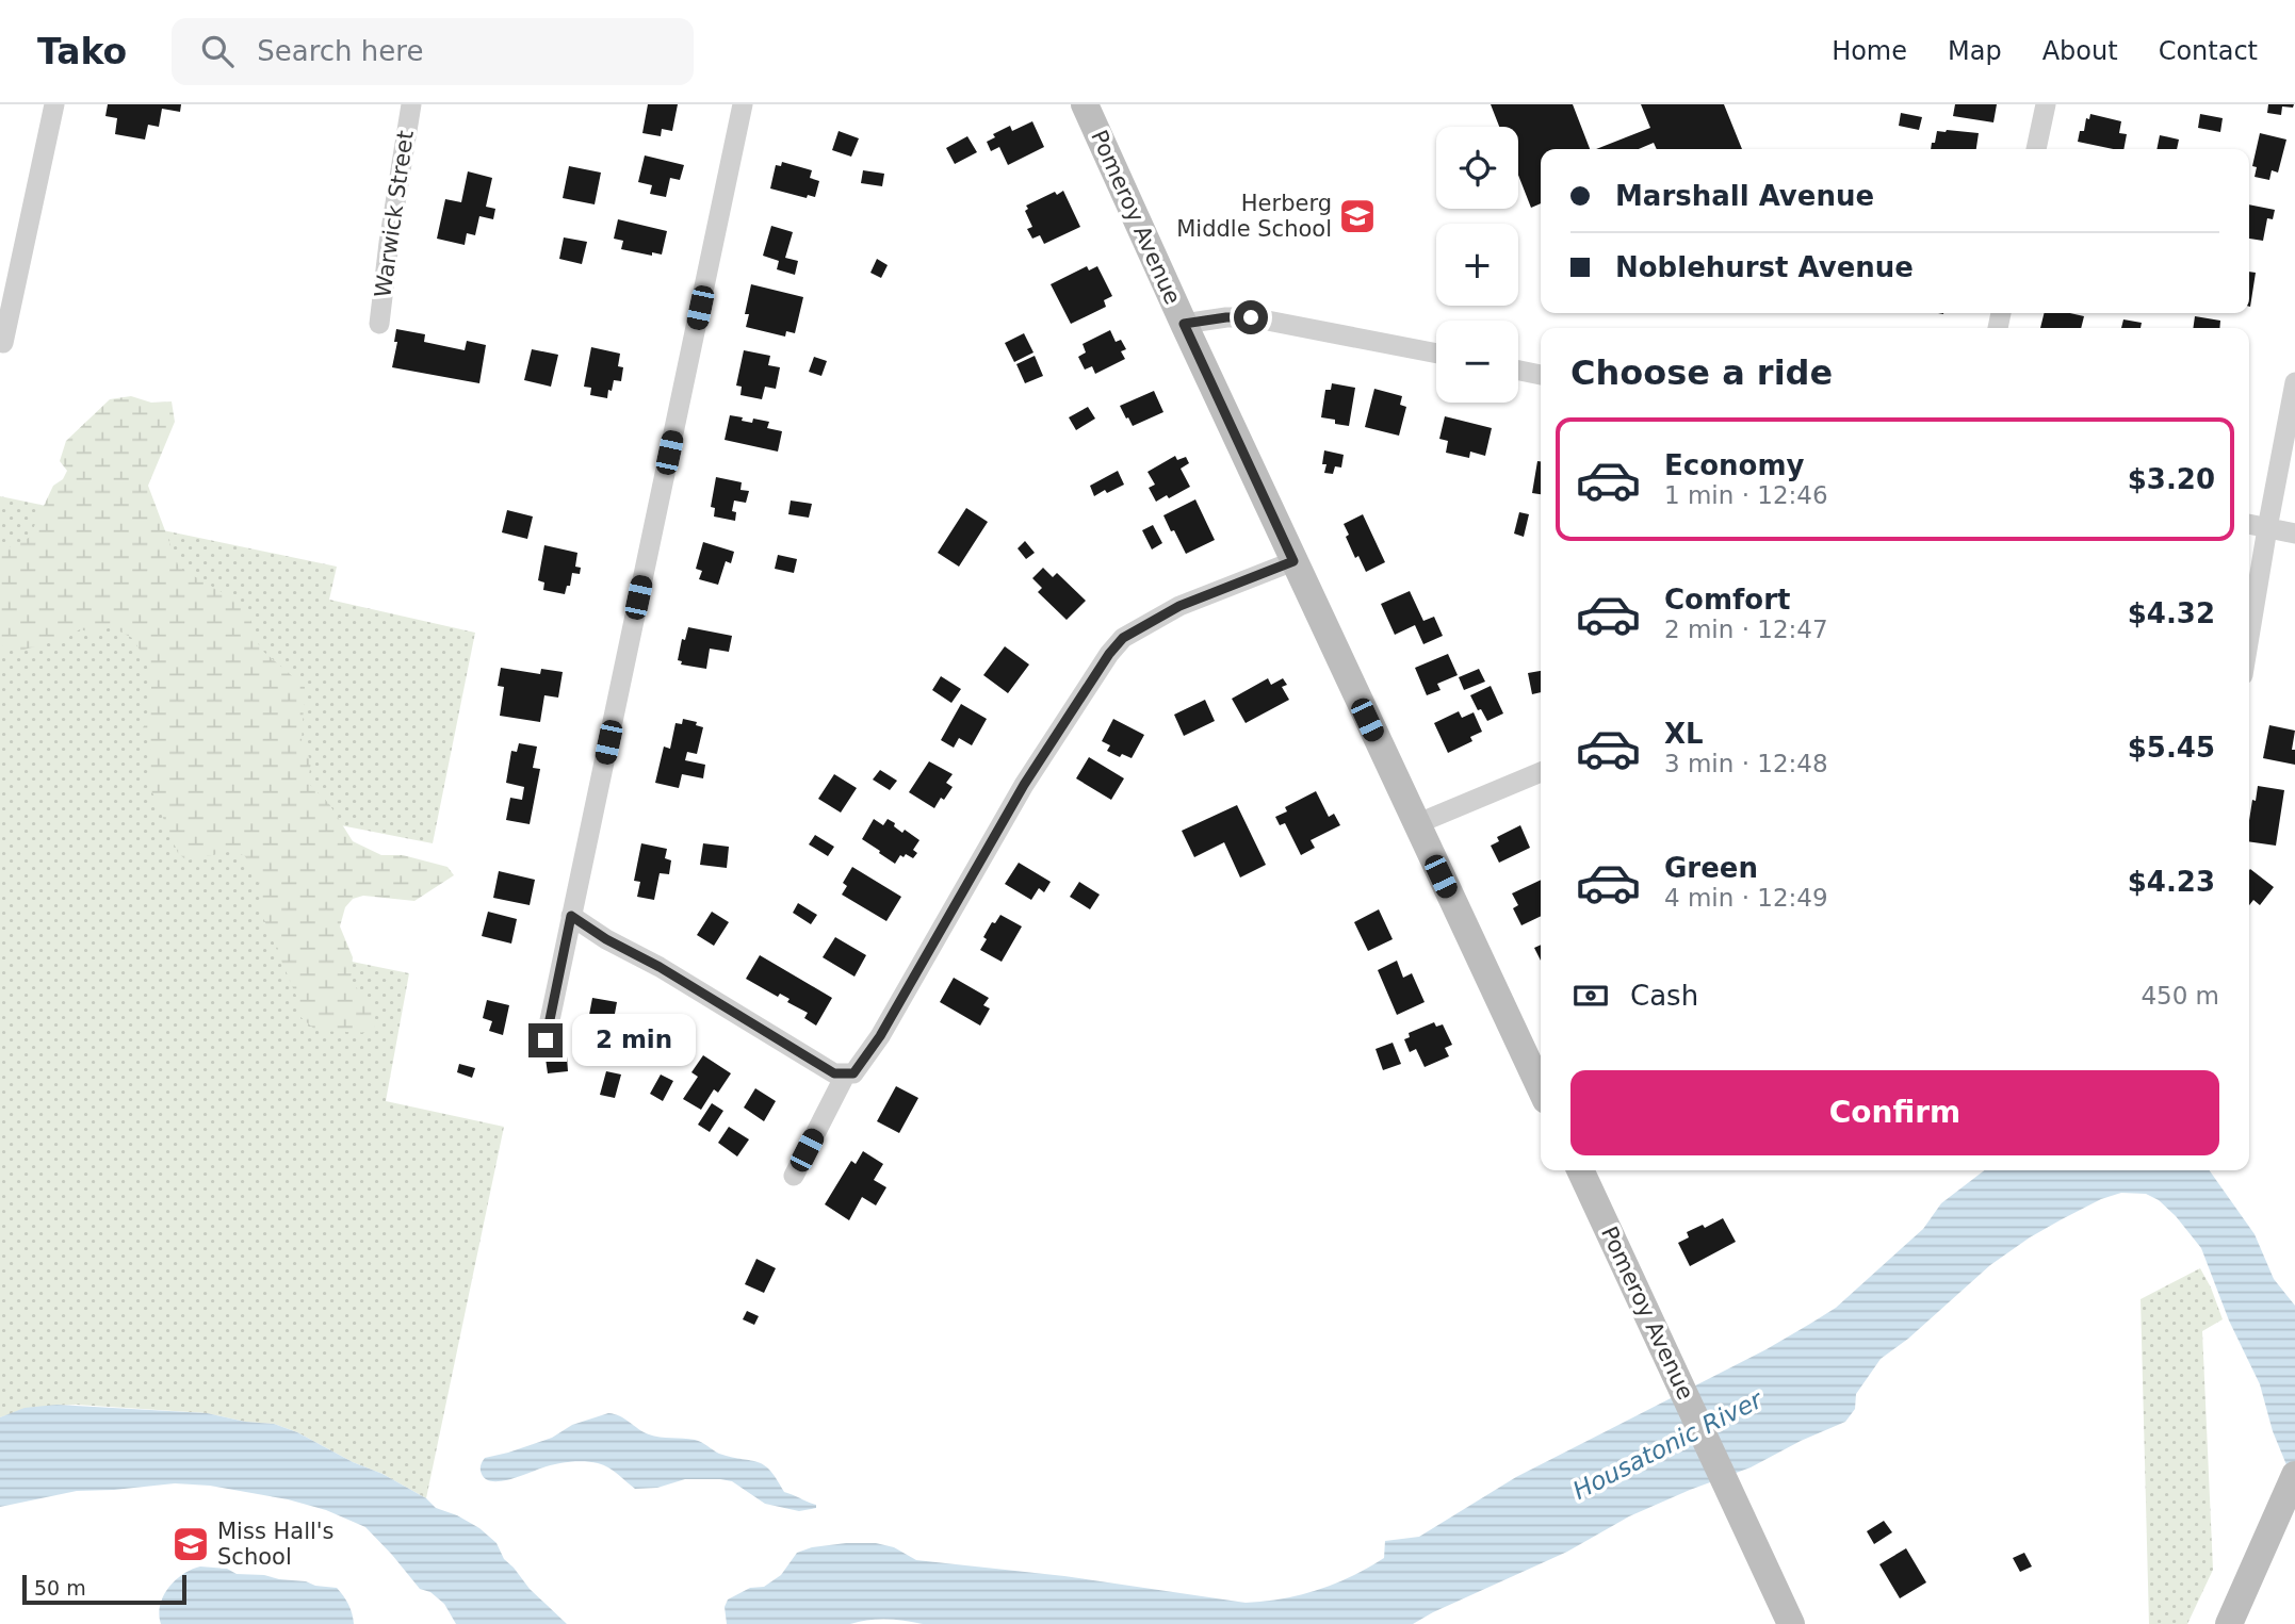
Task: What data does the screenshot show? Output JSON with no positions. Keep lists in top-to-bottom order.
{
  "streets": {
    "street": ["Warwick Street", "Pomeroy Avenue"]
  },
  "water": ["Housatonic River"],
  "places": {
    "school or university": ["Herberg Middle School", "Miss Hall's School"]
  },
  "scale_bar": "50 m",
  "page": {
    "header": "Tako",
    "search": "Search here",
    "nav": [
      "Home",
      "Map",
      "About",
      "Contact"
    ],
    "map_buttons": ["+", "−"],
    "banner": ["Marshall Avenue", "Noblehurst Avenue"],
    "heading": "Choose a ride",
    "list": [
      {
        "name": "Economy",
        "note": "1 min · 12:46",
        "value": "$3.20"
      },
      {
        "name": "Comfort",
        "note": "2 min · 12:47",
        "value": "$4.32"
      },
      {
        "name": "XL",
        "note": "3 min · 12:48",
        "value": "$5.45"
      },
      {
        "name": "Green",
        "note": "4 min · 12:49",
        "value": "$4.23"
      }
    ],
    "pay": ["Cash", "450 m"],
    "bubble": "2 min",
    "buttons": "Confirm",
    "scale": "50 m"
  }
}
